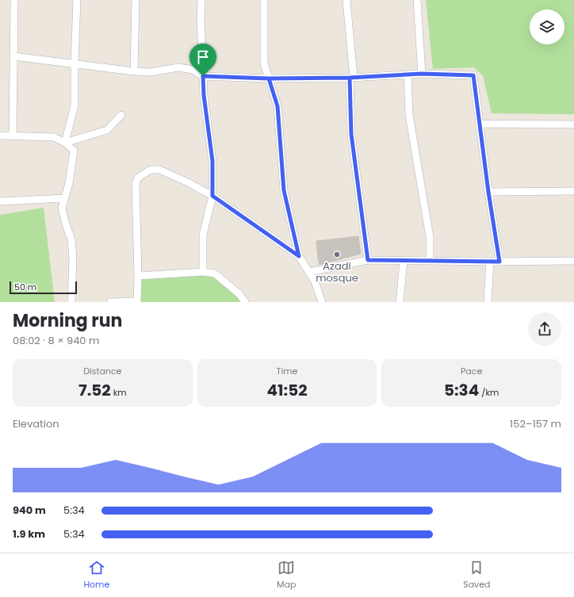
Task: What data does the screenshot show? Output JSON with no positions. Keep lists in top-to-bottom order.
{
  "places": ["Azadi mosque"],
  "scale_bar": "50 m",
  "page": {
    "scale": "50 m",
    "heading": ["Morning run", "08:02 · 8 × 940 m"],
    "stats": [
      ["Distance", "7.52 km"],
      ["Time", "41:52"],
      ["Pace", "5:34 /km"]
    ],
    "chart": ["Elevation", "152–157 m"],
    "list": [
      {
        "name": "940 m",
        "note": "5:34"
      },
      {
        "name": "1.9 km",
        "note": "5:34"
      }
    ],
    "tabs": ["Home", "Map", "Saved"]
  }
}
